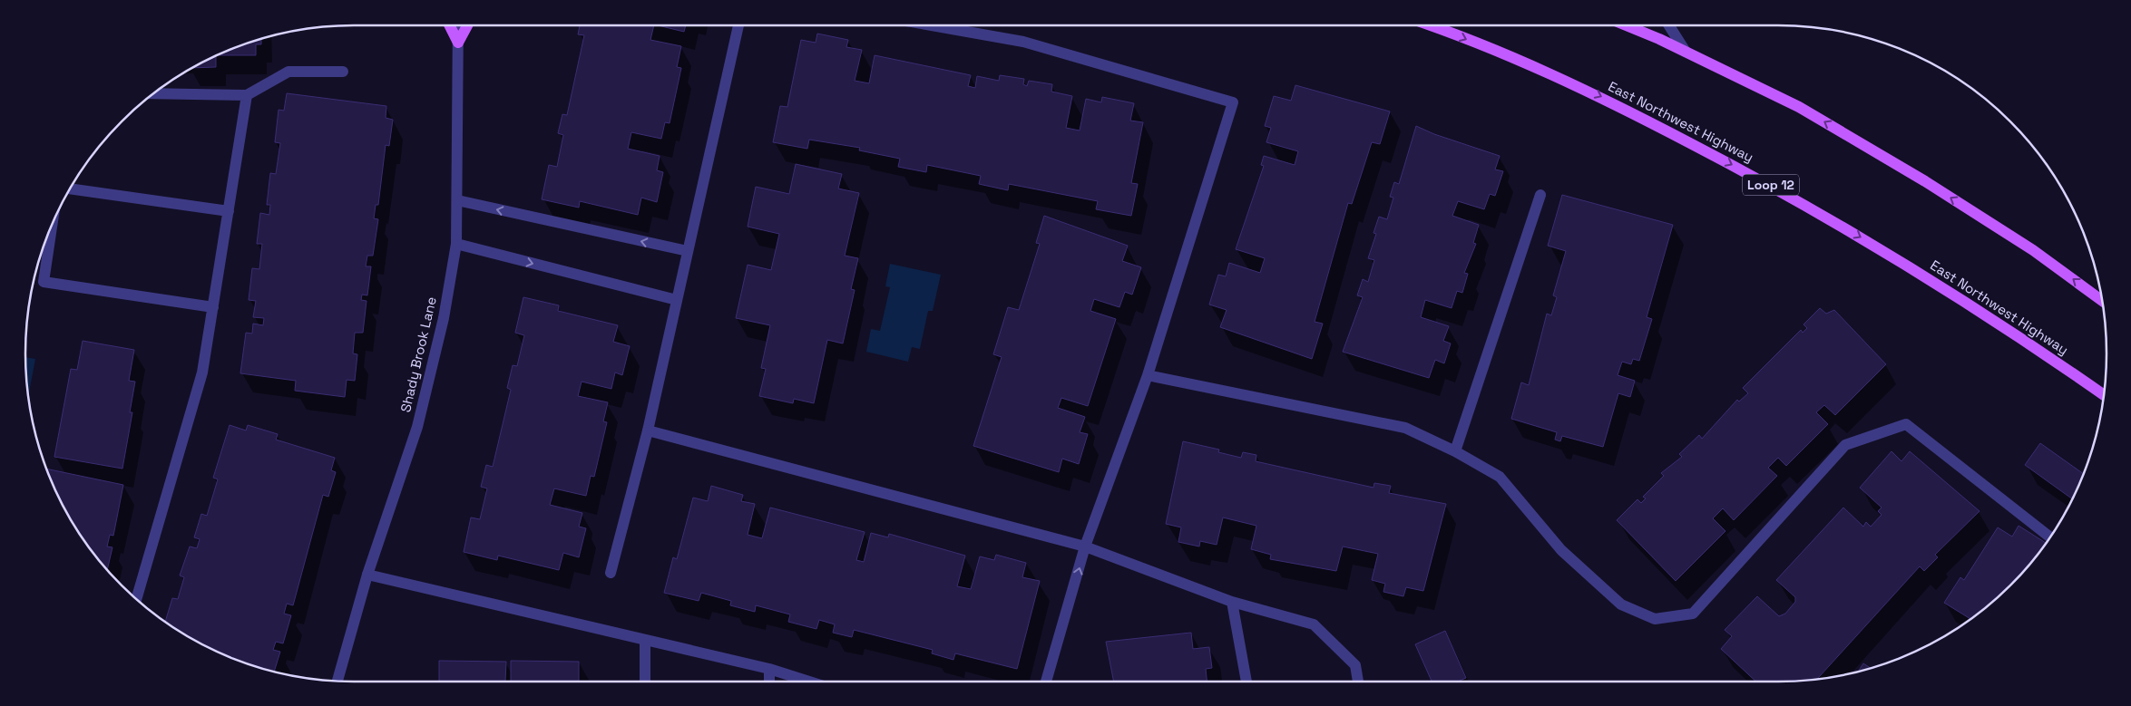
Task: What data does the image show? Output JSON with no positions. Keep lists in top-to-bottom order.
{
  "streets": {
    "main road": ["East Northwest Highway", "Loop 12"],
    "street": ["Shady Brook Lane"]
  }
}
